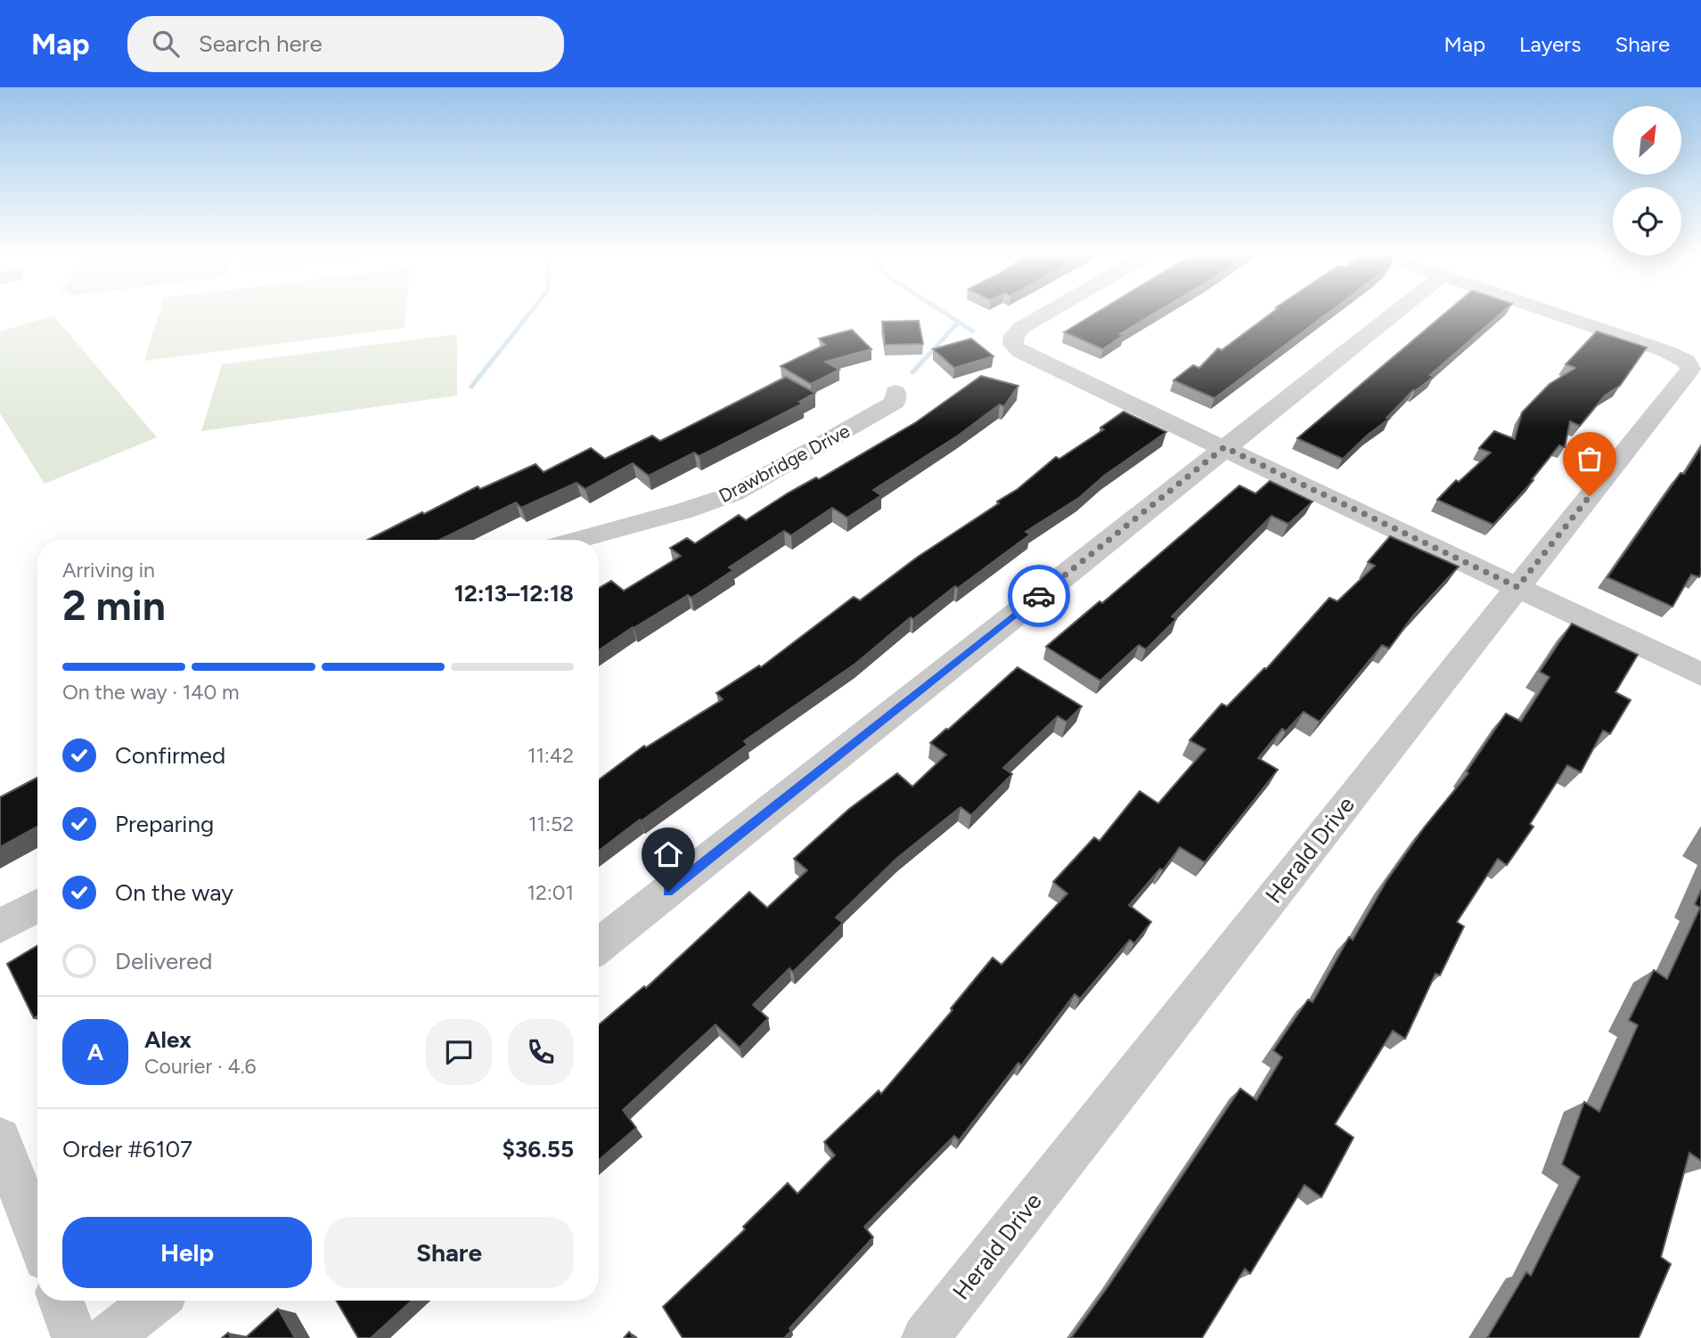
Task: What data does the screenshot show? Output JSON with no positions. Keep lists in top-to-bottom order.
{
  "streets": {
    "street": ["Drawbridge Drive", "Herald Drive"]
  },
  "north": "top right",
  "page": {
    "header": "Map",
    "search": "Search here",
    "nav": ["Map", "Layers", "Share"],
    "heading": ["2 min", "Arriving in", "12:13–12:18"],
    "panel": [
      "Alex",
      "Courier · 4.6",
      "Order #6107",
      "$36.55"
    ],
    "bar": "On the way · 140 m",
    "list": [
      ["Confirmed", "11:42"],
      ["Preparing", "11:52"],
      ["On the way", "12:01"],
      "Delivered"
    ],
    "round": "A",
    "buttons": ["Help", "Share"]
  }
}
